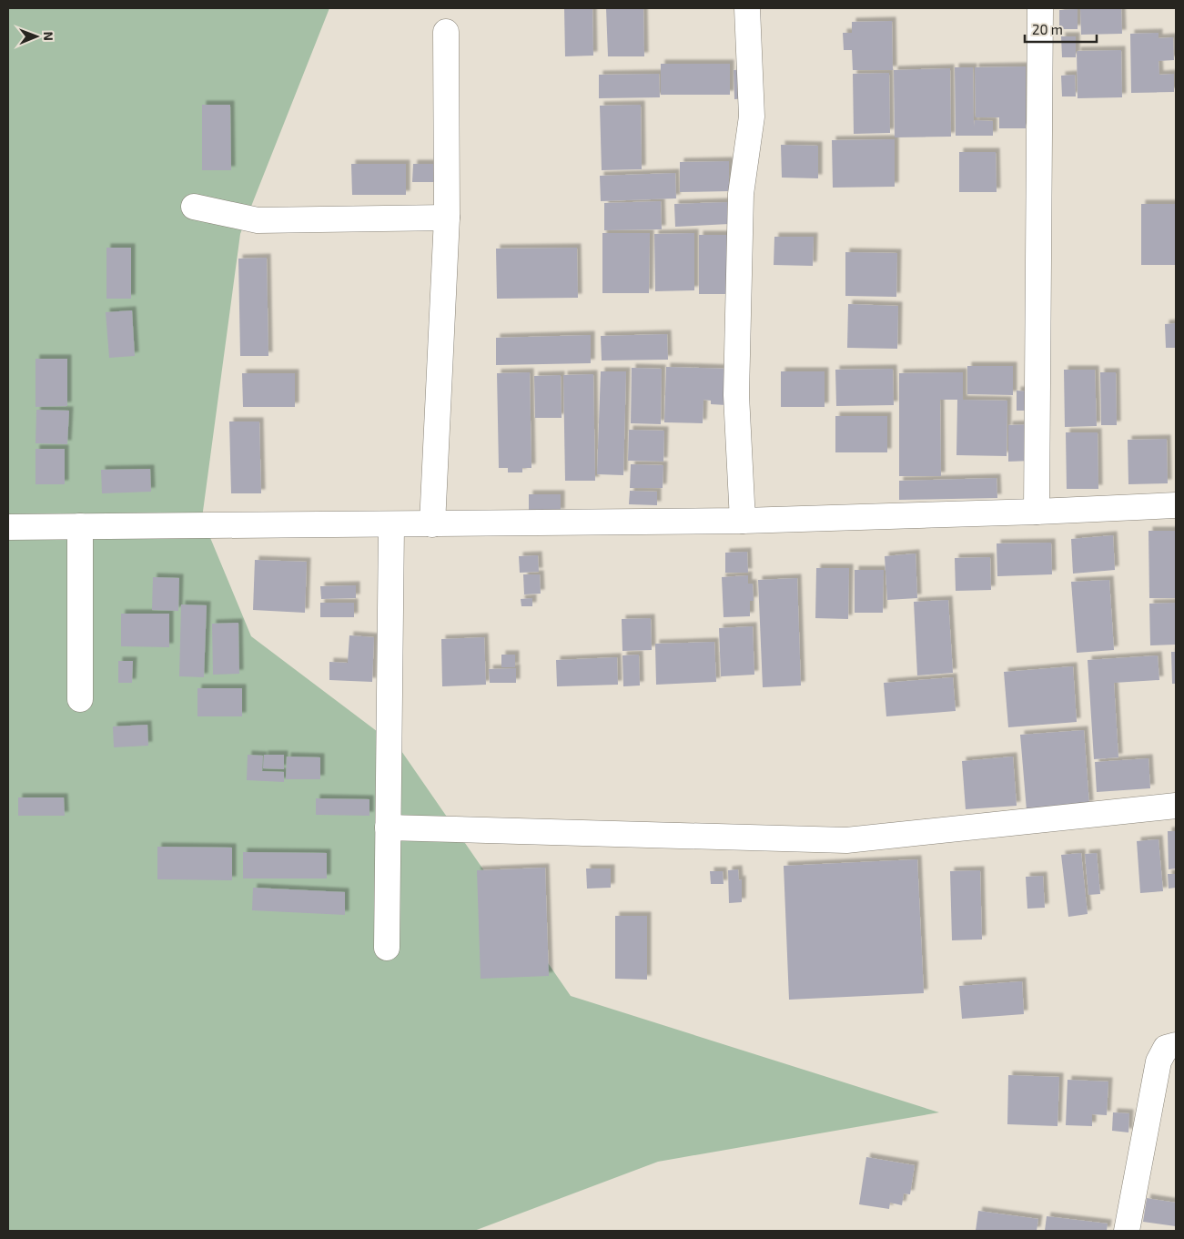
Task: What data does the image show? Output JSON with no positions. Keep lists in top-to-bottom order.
{
  "scale_bar": "20 m",
  "north": "right"
}
